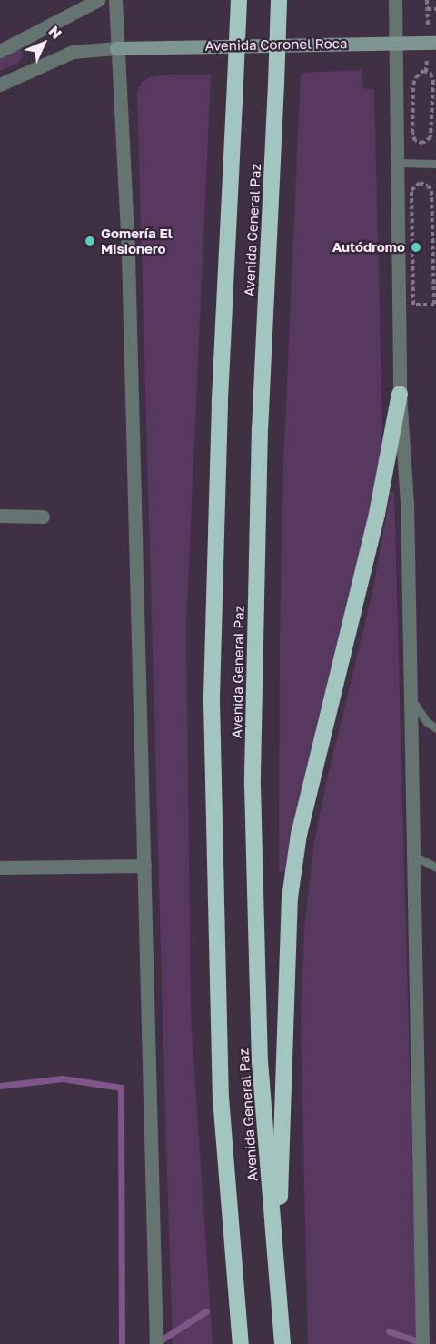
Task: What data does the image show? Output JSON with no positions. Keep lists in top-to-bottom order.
{
  "streets": {
    "highway": ["Avenida General Paz"],
    "main road": ["Avenida Coronel Roca"]
  },
  "places": ["Gomería El Misionero", "Autódromo"],
  "north": "top right"
}
